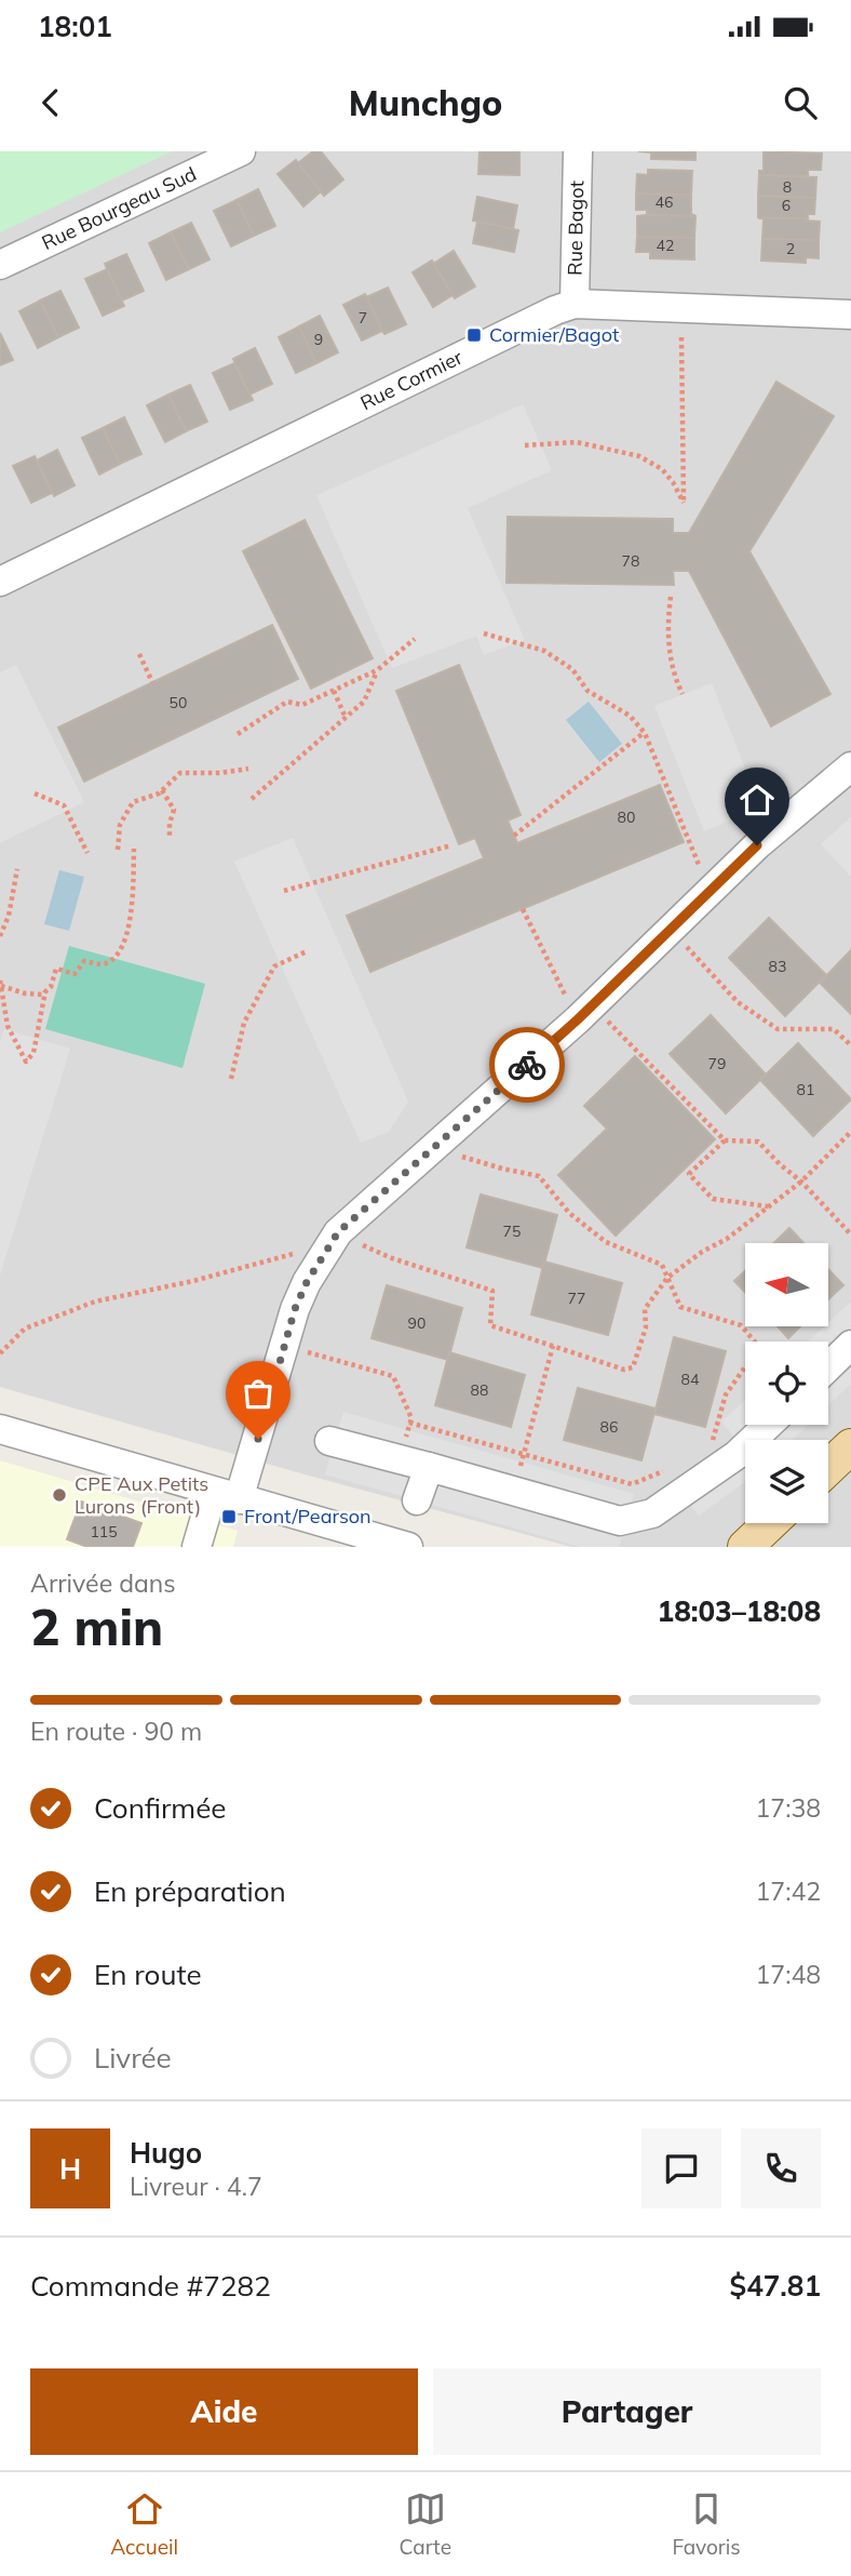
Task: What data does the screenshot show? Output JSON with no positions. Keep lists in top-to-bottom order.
{
  "streets": {
    "street": ["Rue Bourgeau Sud", "Rue Bagot", "Rue Cormier"]
  },
  "crossings": [
    ["Rue Bagot", "Rue Cormier"]
  ],
  "places": {
    "transit": ["Cormier/Bagot", "Front/Pearson"],
    "other": ["CPE Aux Petits Lurons (Front)"]
  },
  "house_numbers": [
    "8",
    "46",
    "6",
    "42",
    "2",
    "7",
    "9",
    "78",
    "50",
    "80",
    "83",
    "79",
    "81",
    "75",
    "77",
    "90",
    "84",
    "88",
    "86",
    "115"
  ],
  "north": "left",
  "page": {
    "status": "18:01",
    "header": "Munchgo",
    "heading": ["2 min", "Arrivée dans", "18:03–18:08"],
    "panel": [
      "Hugo",
      "Livreur · 4.7",
      "Commande #7282",
      "$47.81"
    ],
    "bar": "En route · 90 m",
    "list": [
      ["Confirmée", "17:38"],
      ["En préparation", "17:42"],
      ["En route", "17:48"],
      "Livrée"
    ],
    "round": "H",
    "buttons": ["Aide", "Partager"],
    "tabs": ["Accueil", "Carte", "Favoris"]
  }
}
